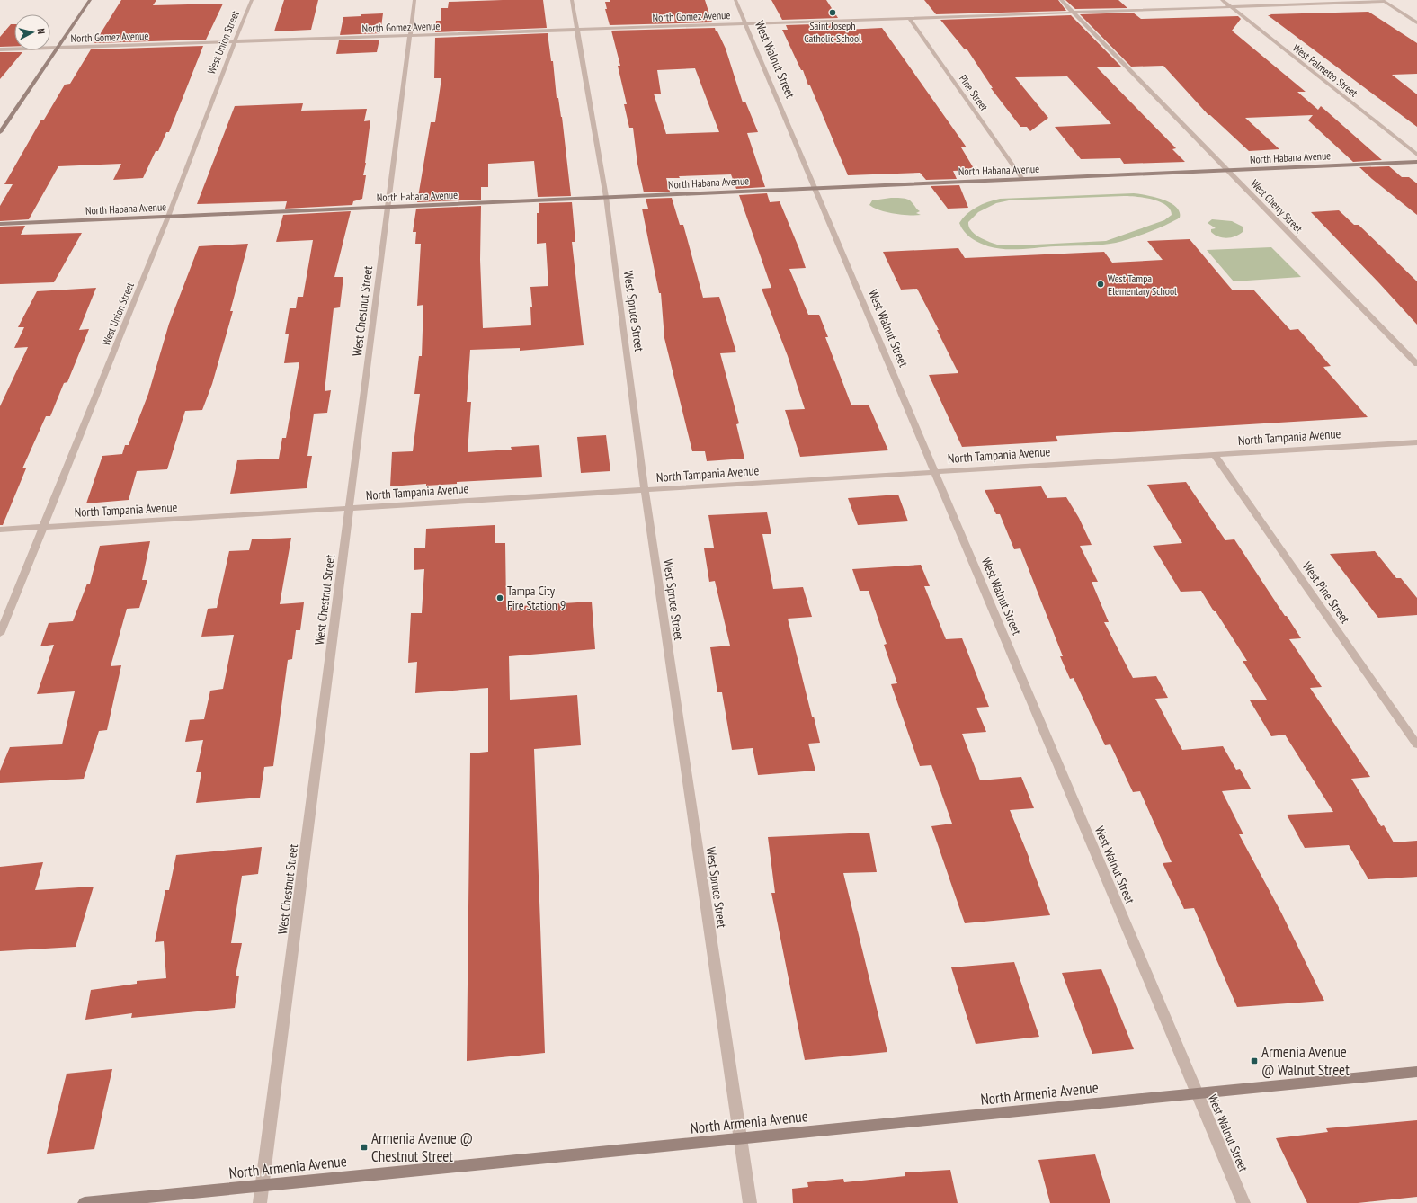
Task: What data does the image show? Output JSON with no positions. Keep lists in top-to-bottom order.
{
  "streets": {
    "street": [
      "North Gomez Avenue",
      "West Union Street",
      "West Walnut Street",
      "West Palmetto Street",
      "Pine Street",
      "North Habana Avenue",
      "West Cherry Street",
      "West Chestnut Street",
      "West Spruce Street",
      "North Tampania Avenue",
      "West Pine Street",
      "North Armenia Avenue"
    ]
  },
  "crossings": [
    ["North Gomez Avenue", "West Union Street"],
    ["North Gomez Avenue", "West Walnut Street"],
    ["North Gomez Avenue", "West Palmetto Street"],
    ["North Gomez Avenue", "Pine Street"],
    ["North Gomez Avenue", "West Cherry Street"],
    ["North Gomez Avenue", "West Chestnut Street"],
    ["North Gomez Avenue", "West Spruce Street"],
    ["West Union Street", "North Habana Avenue"],
    ["West Union Street", "North Tampania Avenue"],
    ["West Walnut Street", "North Habana Avenue"],
    ["West Walnut Street", "North Tampania Avenue"],
    ["West Walnut Street", "North Armenia Avenue"],
    ["Pine Street", "North Habana Avenue"],
    ["North Habana Avenue", "West Cherry Street"],
    ["North Habana Avenue", "West Chestnut Street"],
    ["North Habana Avenue", "West Spruce Street"],
    ["West Chestnut Street", "North Tampania Avenue"],
    ["West Chestnut Street", "North Armenia Avenue"],
    ["West Spruce Street", "North Tampania Avenue"],
    ["West Spruce Street", "North Armenia Avenue"],
    ["North Tampania Avenue", "West Pine Street"]
  ],
  "places": {
    "other": ["Saint Joseph Catholic School", "West Tampa Elementary School", "Tampa City Fire Station 9"],
    "transit": ["Armenia Avenue @ Walnut Street", "Armenia Avenue @ Chestnut Street"]
  },
  "north": "right"
}
